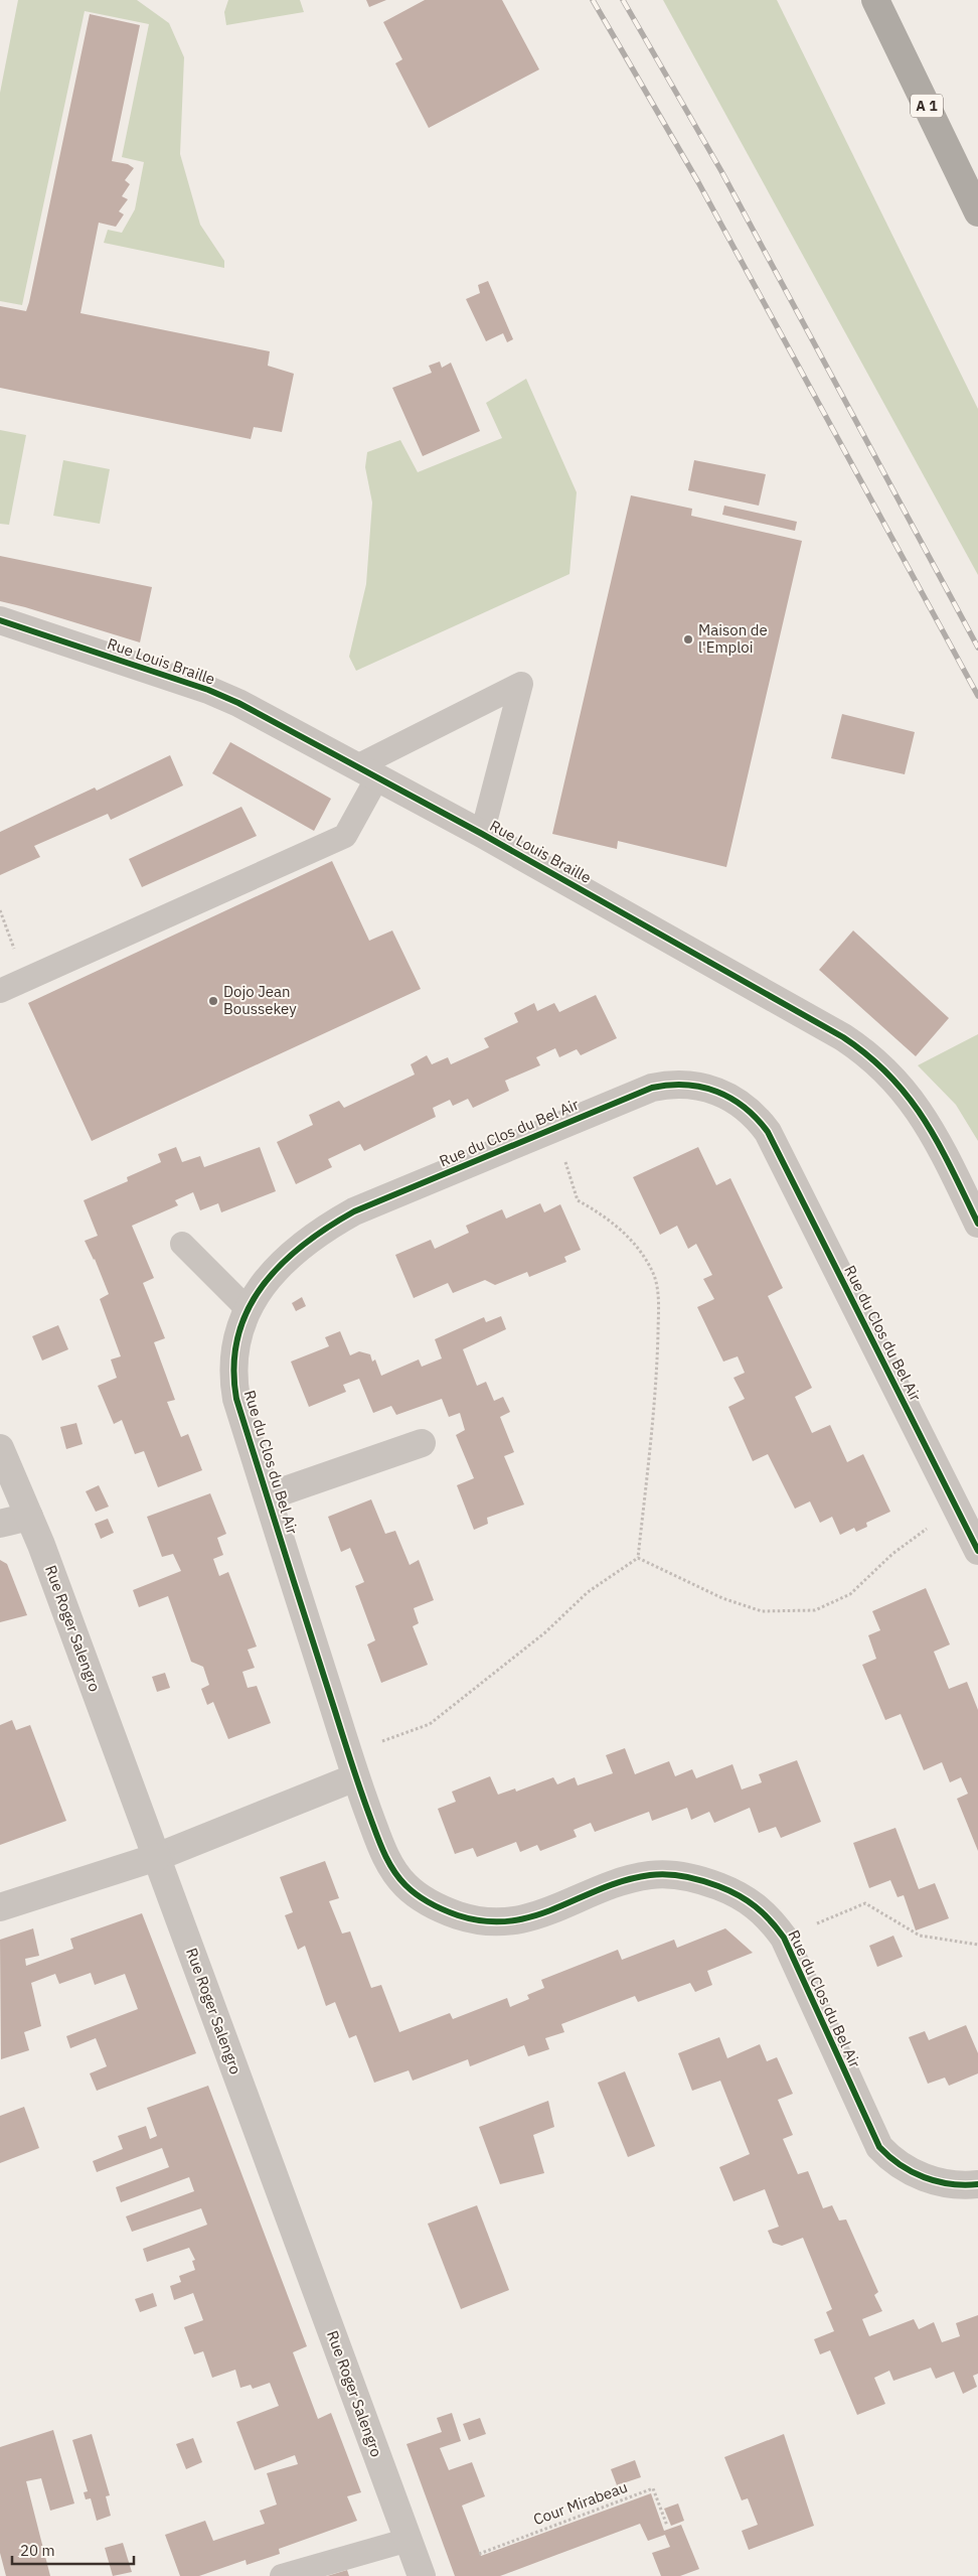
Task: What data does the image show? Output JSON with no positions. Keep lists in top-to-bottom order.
{
  "streets": {
    "highway": ["A 1"],
    "street": ["Rue Louis Braille", "Rue du Clos du Bel Air", "Rue Roger Salengro"],
    "path": ["Cour Mirabeau"]
  },
  "places": ["Maison de l'Emploi", "Dojo Jean Boussekey"],
  "scale_bar": "20 m"
}
